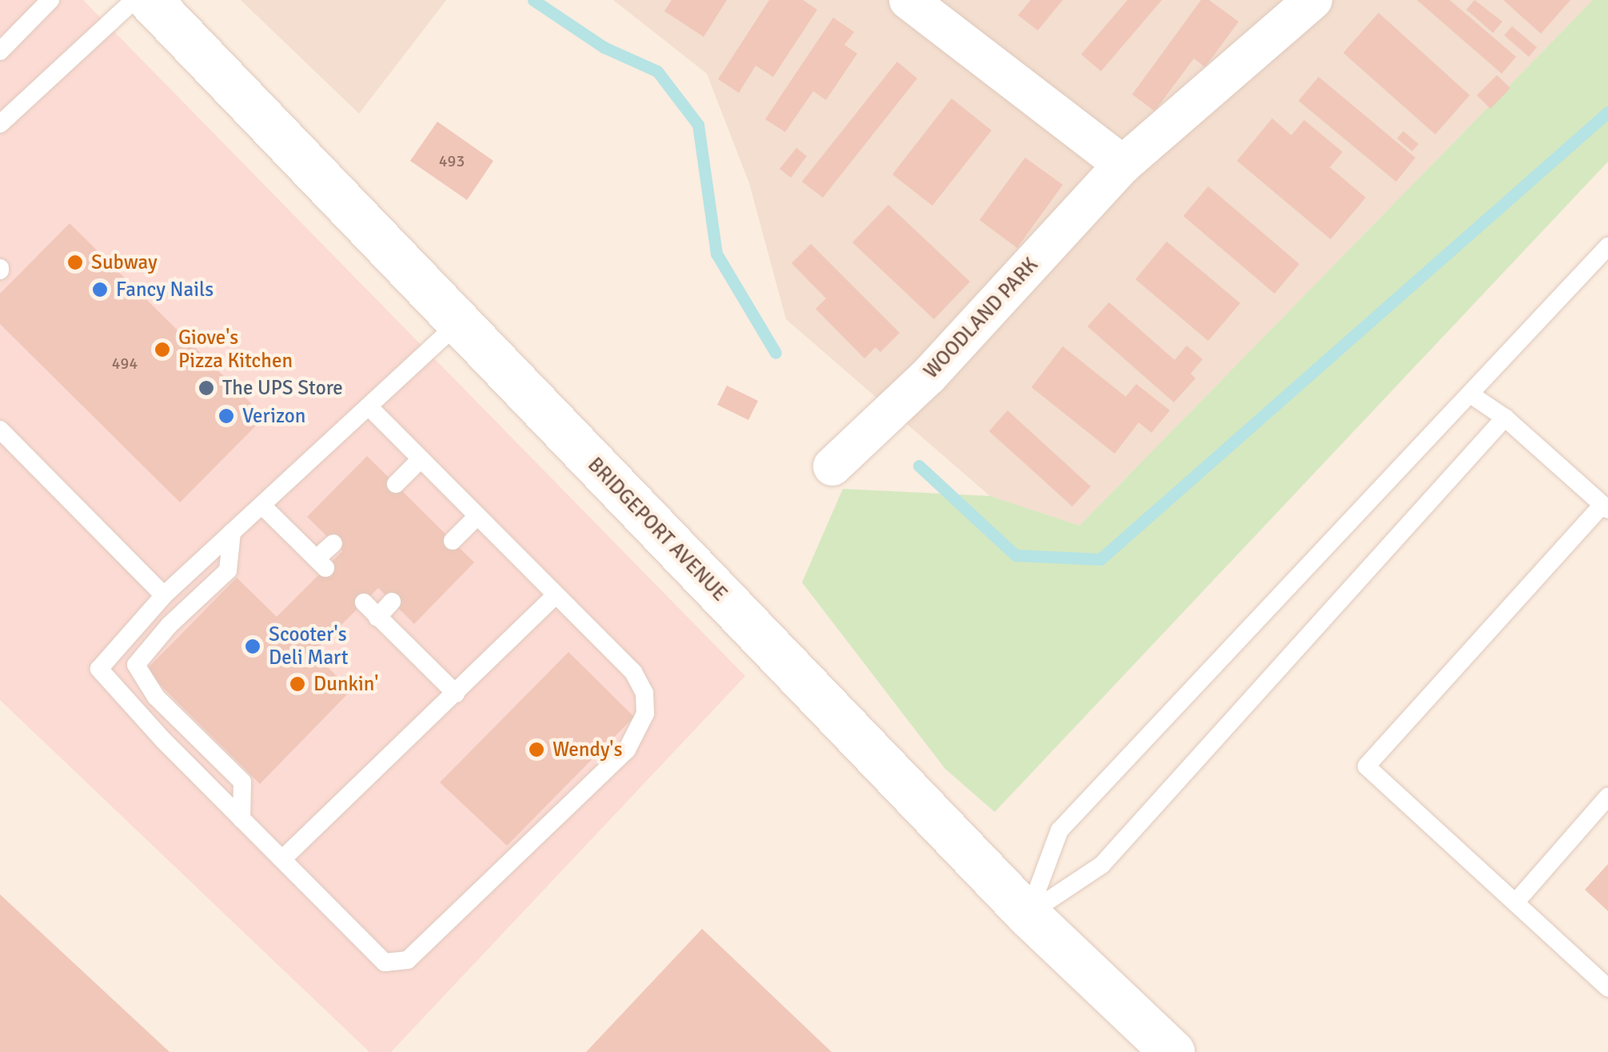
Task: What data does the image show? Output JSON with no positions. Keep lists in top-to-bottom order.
{
  "streets": {
    "main road": ["BRIDGEPORT AVENUE"],
    "street": ["WOODLAND PARK"]
  },
  "places": [
    "Subway",
    "Fancy Nails",
    "Giove's Pizza Kitchen",
    "The UPS Store",
    "Verizon",
    "Scooter's Deli Mart",
    "Dunkin'",
    "Wendy's"
  ],
  "house_numbers": ["493", "494"]
}
